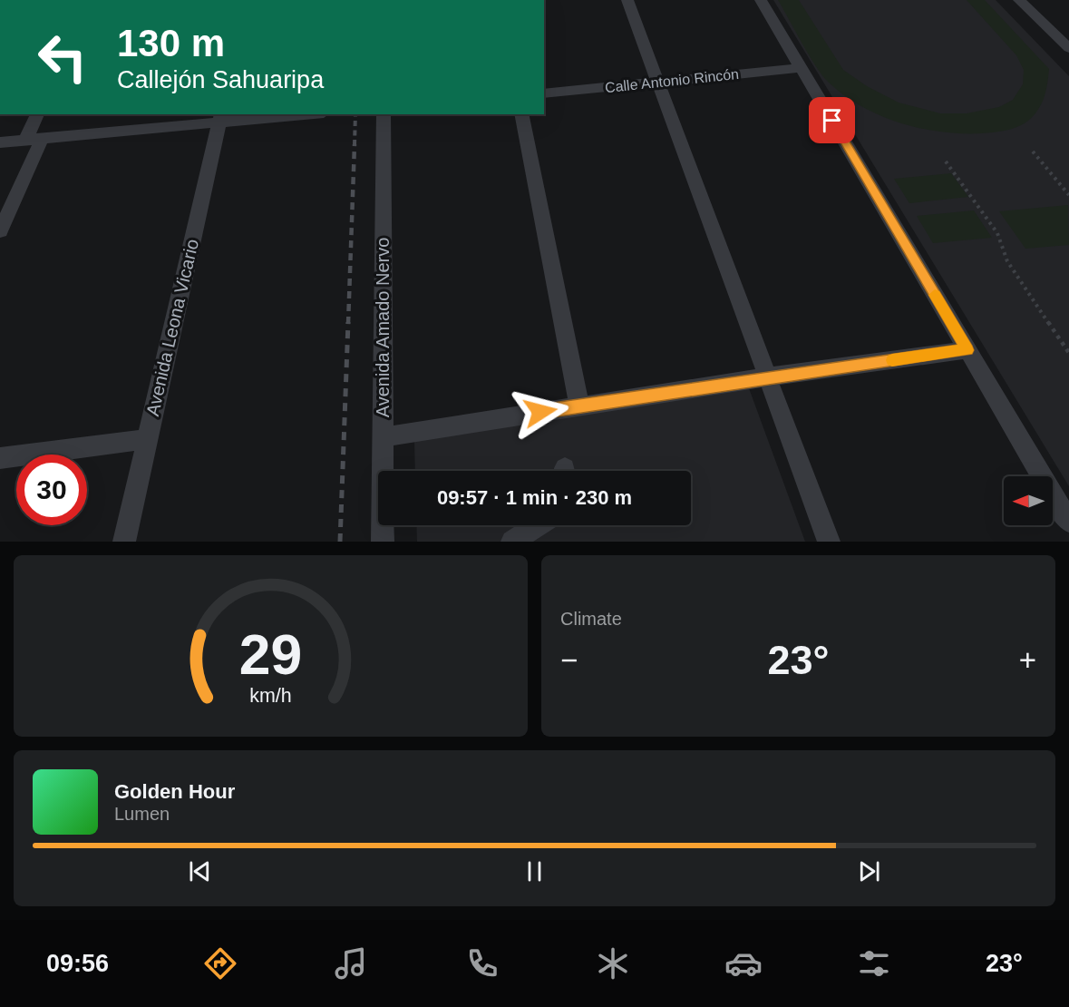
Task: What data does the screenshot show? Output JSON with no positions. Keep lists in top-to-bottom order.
{
  "streets": {
    "street": ["Calle Antonio Rincón", "Avenida Leona Vicario", "Avenida Amado Nervo"]
  },
  "north": "left",
  "page": {
    "turn": ["130 m", "Callejón Sahuaripa"],
    "limit": "30",
    "trip": "09:57 · 1 min · 230 m",
    "tile": "Climate",
    "heat": ["−", "23°", "+"],
    "song": ["Golden Hour", "Lumen"],
    "tabs": ["09:56", "23°"],
    "gauge": ["29", "km/h"]
  }
}
